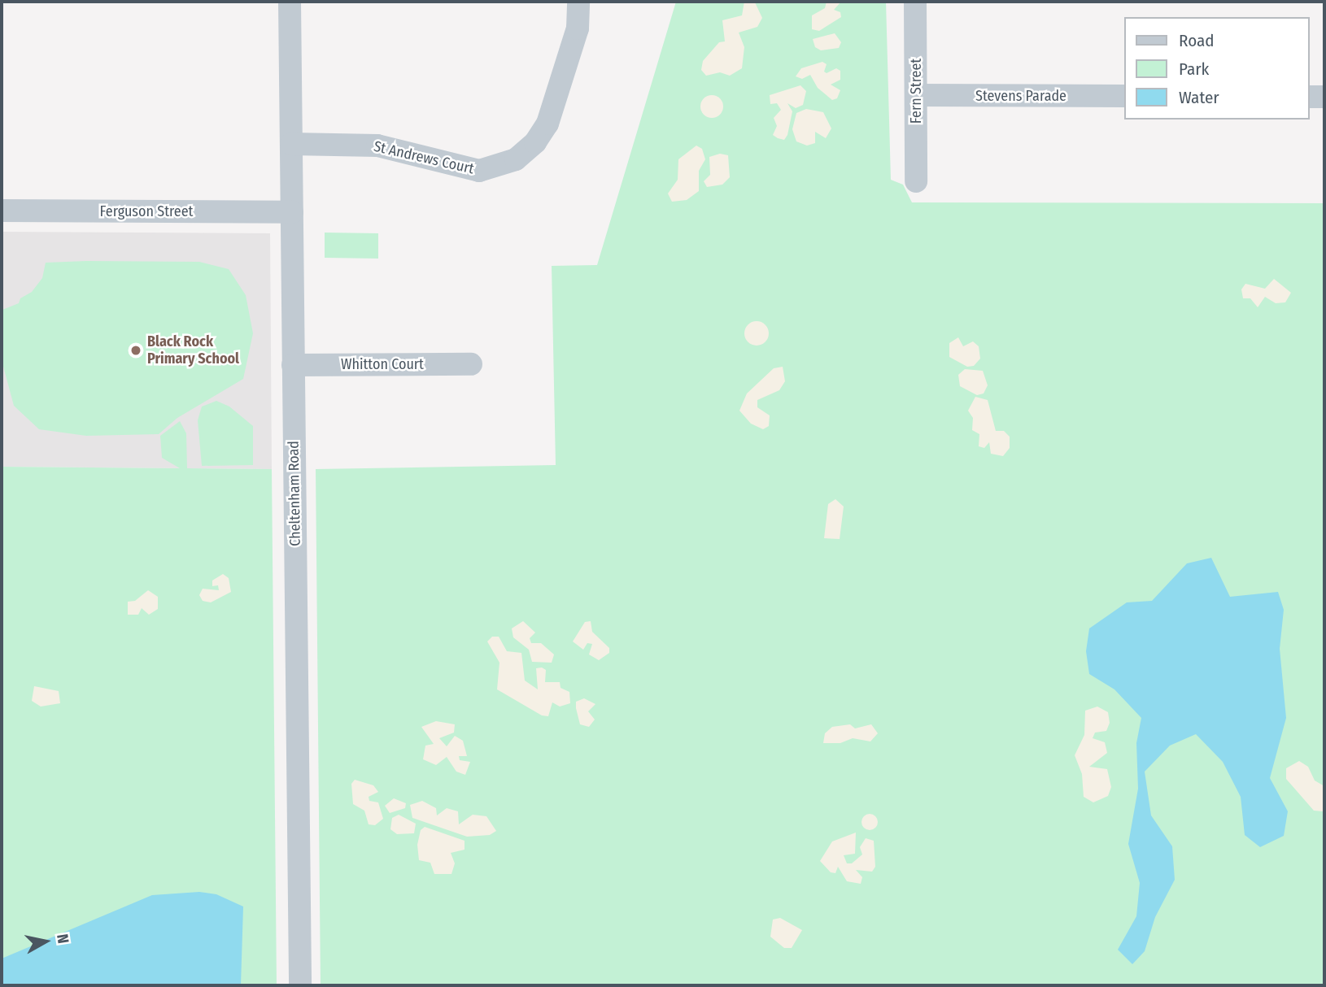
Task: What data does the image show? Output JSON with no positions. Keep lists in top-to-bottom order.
{
  "streets": {
    "street": [
      "Fern Street",
      "Stevens Parade",
      "St Andrews Court",
      "Ferguson Street",
      "Whitton Court",
      "Cheltenham Road"
    ]
  },
  "crossings": [
    ["Fern Street", "Stevens Parade"],
    ["St Andrews Court", "Cheltenham Road"],
    ["Ferguson Street", "Cheltenham Road"],
    ["Whitton Court", "Cheltenham Road"]
  ],
  "places": ["Black Rock Primary School"],
  "legend": ["Road", "Park", "Water"],
  "north": "right"
}
